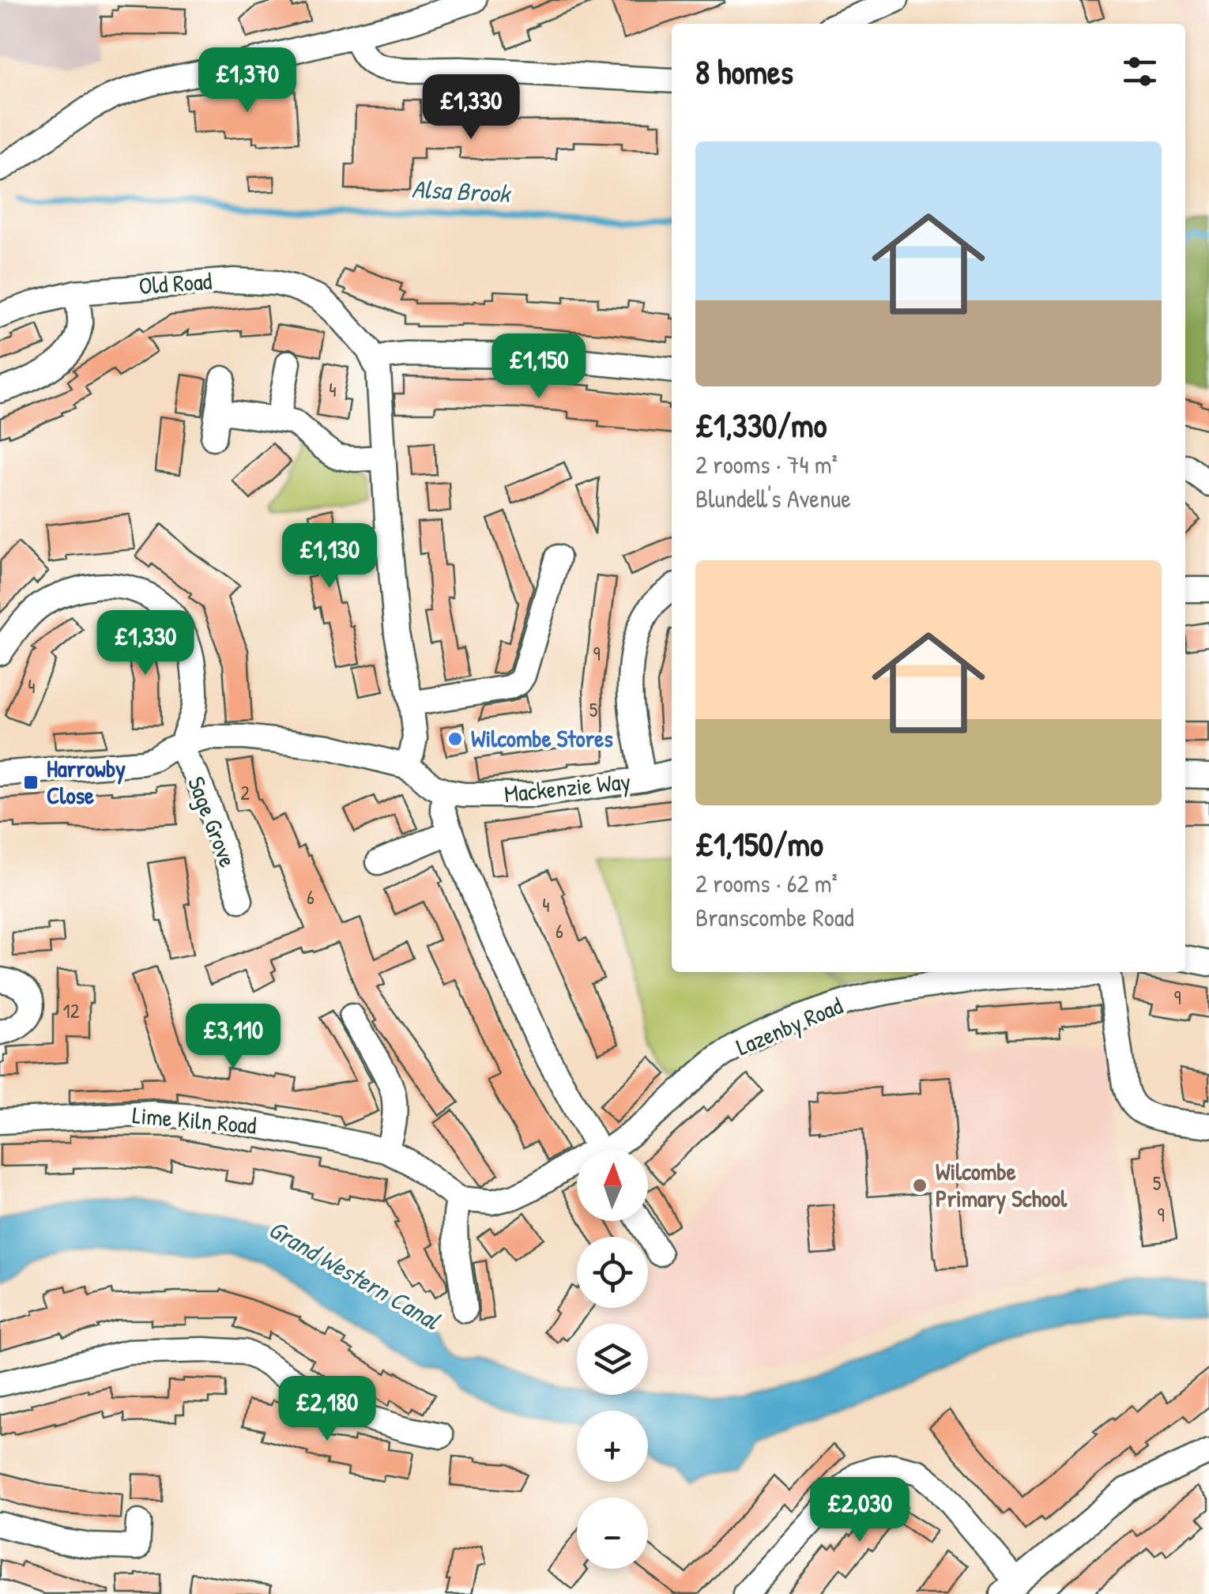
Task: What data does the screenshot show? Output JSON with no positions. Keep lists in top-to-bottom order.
{
  "streets": {
    "street": [
      "Old Road",
      "Mackenzie Way",
      "Sage Grove",
      "Lazenby Road",
      "Lime Kiln Road"
    ]
  },
  "crossings": [
    ["Mackenzie Way", "Sage Grove"]
  ],
  "water": ["Alsa Brook", "Grand Western Canal"],
  "places": {
    "other": ["Wilcombe Stores", "Wilcombe Primary School"],
    "transit": ["Harrowby Close"]
  },
  "house_numbers": [
    "4",
    "9",
    "4",
    "5",
    "2",
    "6",
    "4",
    "6",
    "9",
    "12",
    "5",
    "9"
  ],
  "north": "top",
  "page": {
    "heading": "8 homes",
    "price": [
      "£1,370",
      "£1,330",
      "£1,150",
      "£1,130",
      "£1,330",
      "£3,110",
      "£2,180",
      "£2,030"
    ],
    "list": [
      {
        "name": "£1,330/mo",
        "note": "2 rooms · 74 m² · Blundell's Avenue"
      },
      {
        "name": "£1,150/mo",
        "note": "2 rooms · 62 m² · Branscombe Road"
      }
    ],
    "map_buttons": ["+", "−"]
  }
}
